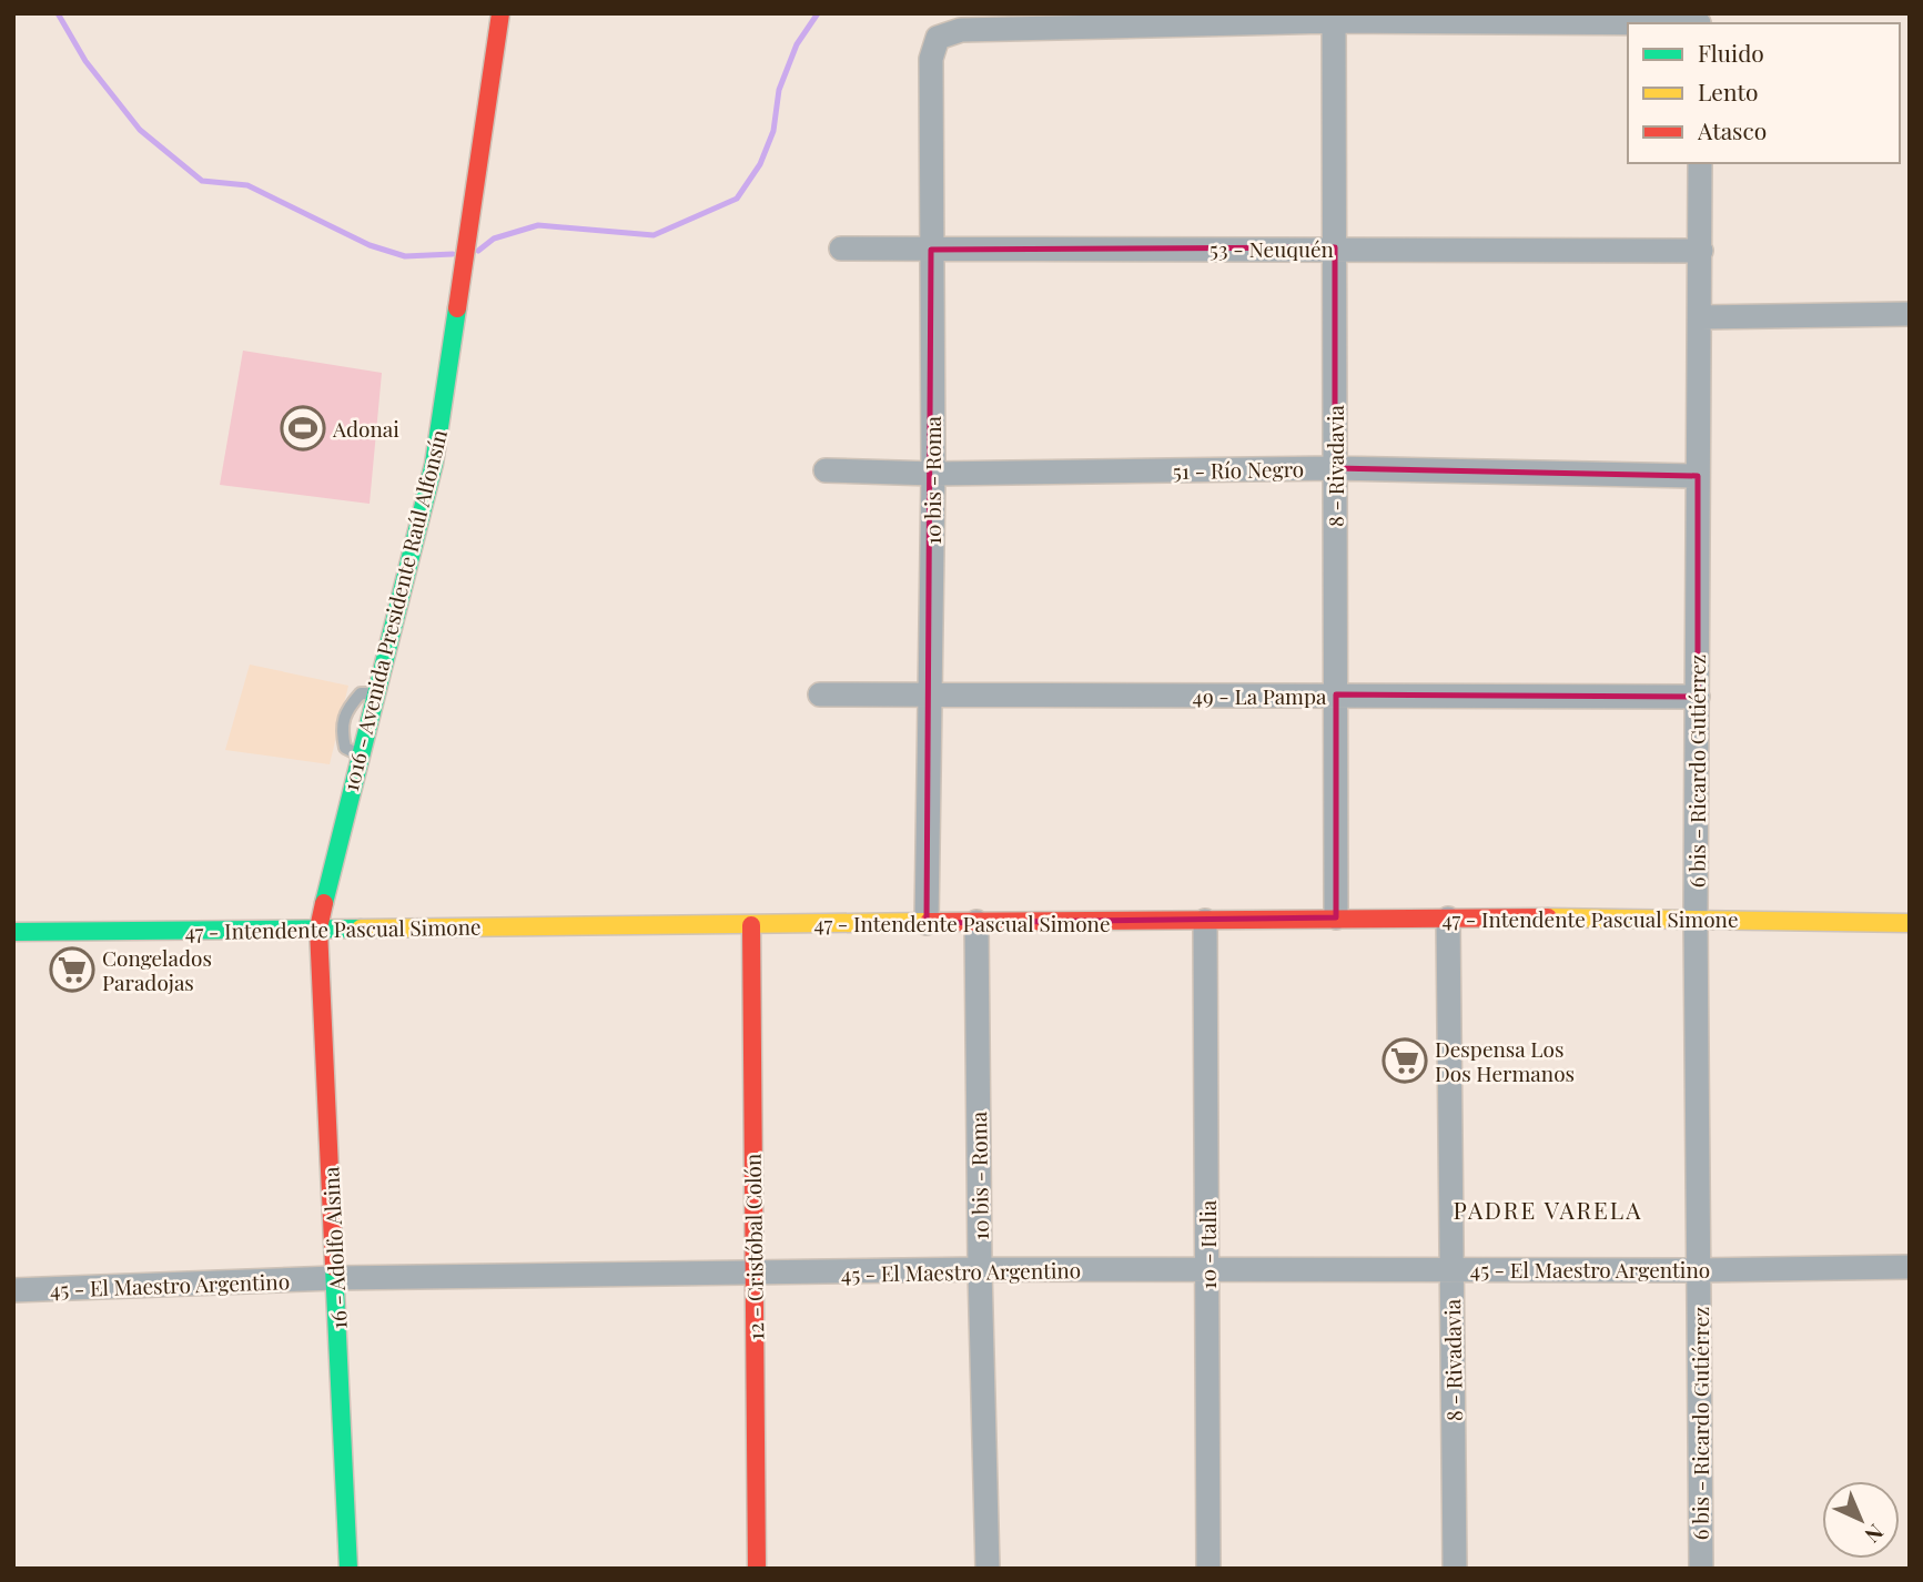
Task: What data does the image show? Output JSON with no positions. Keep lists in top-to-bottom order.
{
  "streets": {
    "street": [
      "53 - Neuquén",
      "8 - Rivadavia",
      "51 - Río Negro",
      "10 bis - Roma",
      "1016 - Avenida Presidente Raúl Alfonsín",
      "49 - La Pampa",
      "6 bis - Ricardo Gutiérrez",
      "47 - Intendente Pascual Simone",
      "10 - Italia",
      "12 - Cristóbal Colón",
      "16 - Adolfo Alsina",
      "45 - El Maestro Argentino"
    ]
  },
  "crossings": [
    ["53 - Neuquén", "8 - Rivadavia"],
    ["53 - Neuquén", "10 bis - Roma"],
    ["53 - Neuquén", "6 bis - Ricardo Gutiérrez"],
    ["8 - Rivadavia", "51 - Río Negro"],
    ["8 - Rivadavia", "10 bis - Roma"],
    ["8 - Rivadavia", "49 - La Pampa"],
    ["8 - Rivadavia", "47 - Intendente Pascual Simone"],
    ["8 - Rivadavia", "45 - El Maestro Argentino"],
    ["51 - Río Negro", "10 bis - Roma"],
    ["51 - Río Negro", "6 bis - Ricardo Gutiérrez"],
    ["10 bis - Roma", "49 - La Pampa"],
    ["10 bis - Roma", "47 - Intendente Pascual Simone"],
    ["10 bis - Roma", "45 - El Maestro Argentino"],
    ["1016 - Avenida Presidente Raúl Alfonsín", "47 - Intendente Pascual Simone"],
    ["1016 - Avenida Presidente Raúl Alfonsín", "16 - Adolfo Alsina"],
    ["49 - La Pampa", "6 bis - Ricardo Gutiérrez"],
    ["6 bis - Ricardo Gutiérrez", "47 - Intendente Pascual Simone"],
    ["6 bis - Ricardo Gutiérrez", "45 - El Maestro Argentino"],
    ["47 - Intendente Pascual Simone", "10 - Italia"],
    ["47 - Intendente Pascual Simone", "12 - Cristóbal Colón"],
    ["47 - Intendente Pascual Simone", "16 - Adolfo Alsina"],
    ["10 - Italia", "45 - El Maestro Argentino"],
    ["12 - Cristóbal Colón", "45 - El Maestro Argentino"],
    ["16 - Adolfo Alsina", "45 - El Maestro Argentino"]
  ],
  "districts": ["PADRE VARELA"],
  "places": {
    "sports": ["Adonai"],
    "supermarket": ["Congelados Paradojas", "Despensa Los Dos Hermanos"]
  },
  "legend": ["Fluido", "Lento", "Atasco"],
  "north": "bottom right"
}
